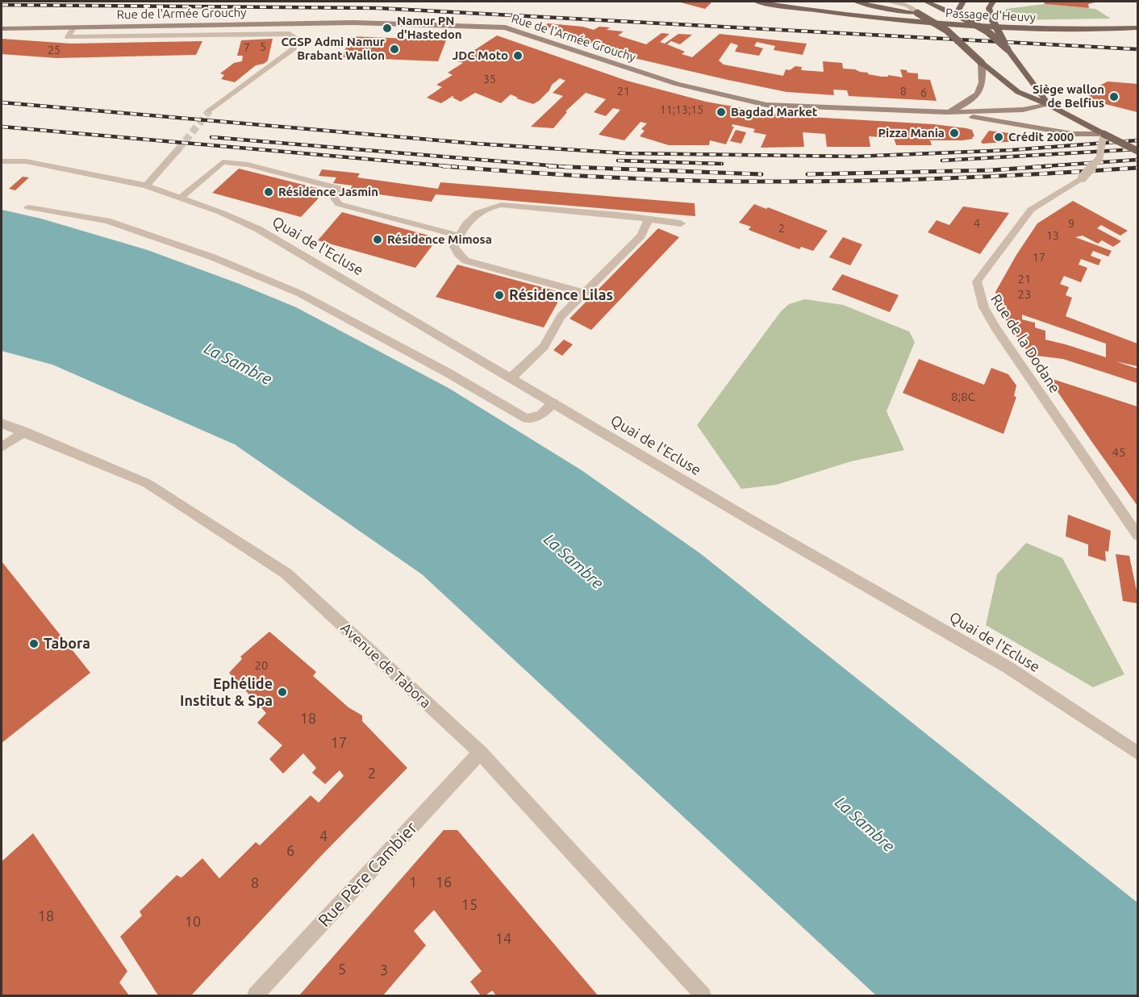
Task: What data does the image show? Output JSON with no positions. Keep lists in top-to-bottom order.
{
  "streets": {
    "main road": ["Passage d'Heuvy"],
    "street": [
      "Rue de l'Armée Grouchy",
      "Quai de l'Ecluse",
      "Rue de la Dodane",
      "Avenue de Tabora",
      "Rue Père Cambier"
    ]
  },
  "crossings": [
    ["Rue de l'Armée Grouchy", "Rue de la Dodane"],
    ["Avenue de Tabora", "Rue Père Cambier"]
  ],
  "water": ["La Sambre"],
  "places": [
    "Namur PN d'Hastedon",
    "CGSP Admi Namur Brabant Wallon",
    "JDC Moto",
    "Siège wallon de Belfius",
    "Bagdad Market",
    "Pizza Mania",
    "Crédit 2000",
    "Résidence Jasmin",
    "Résidence Mimosa",
    "Résidence Lilas",
    "Tabora",
    "Ephélide Institut & Spa"
  ],
  "house_numbers": [
    "5",
    "7",
    "25",
    "35",
    "21",
    "8",
    "6",
    "11;13;15",
    "4",
    "9",
    "2",
    "13",
    "17",
    "21",
    "23",
    "8;8C",
    "45",
    "20",
    "18",
    "17",
    "2",
    "4",
    "6",
    "1",
    "16",
    "8",
    "15",
    "18",
    "10",
    "14",
    "5",
    "3"
  ]
}
